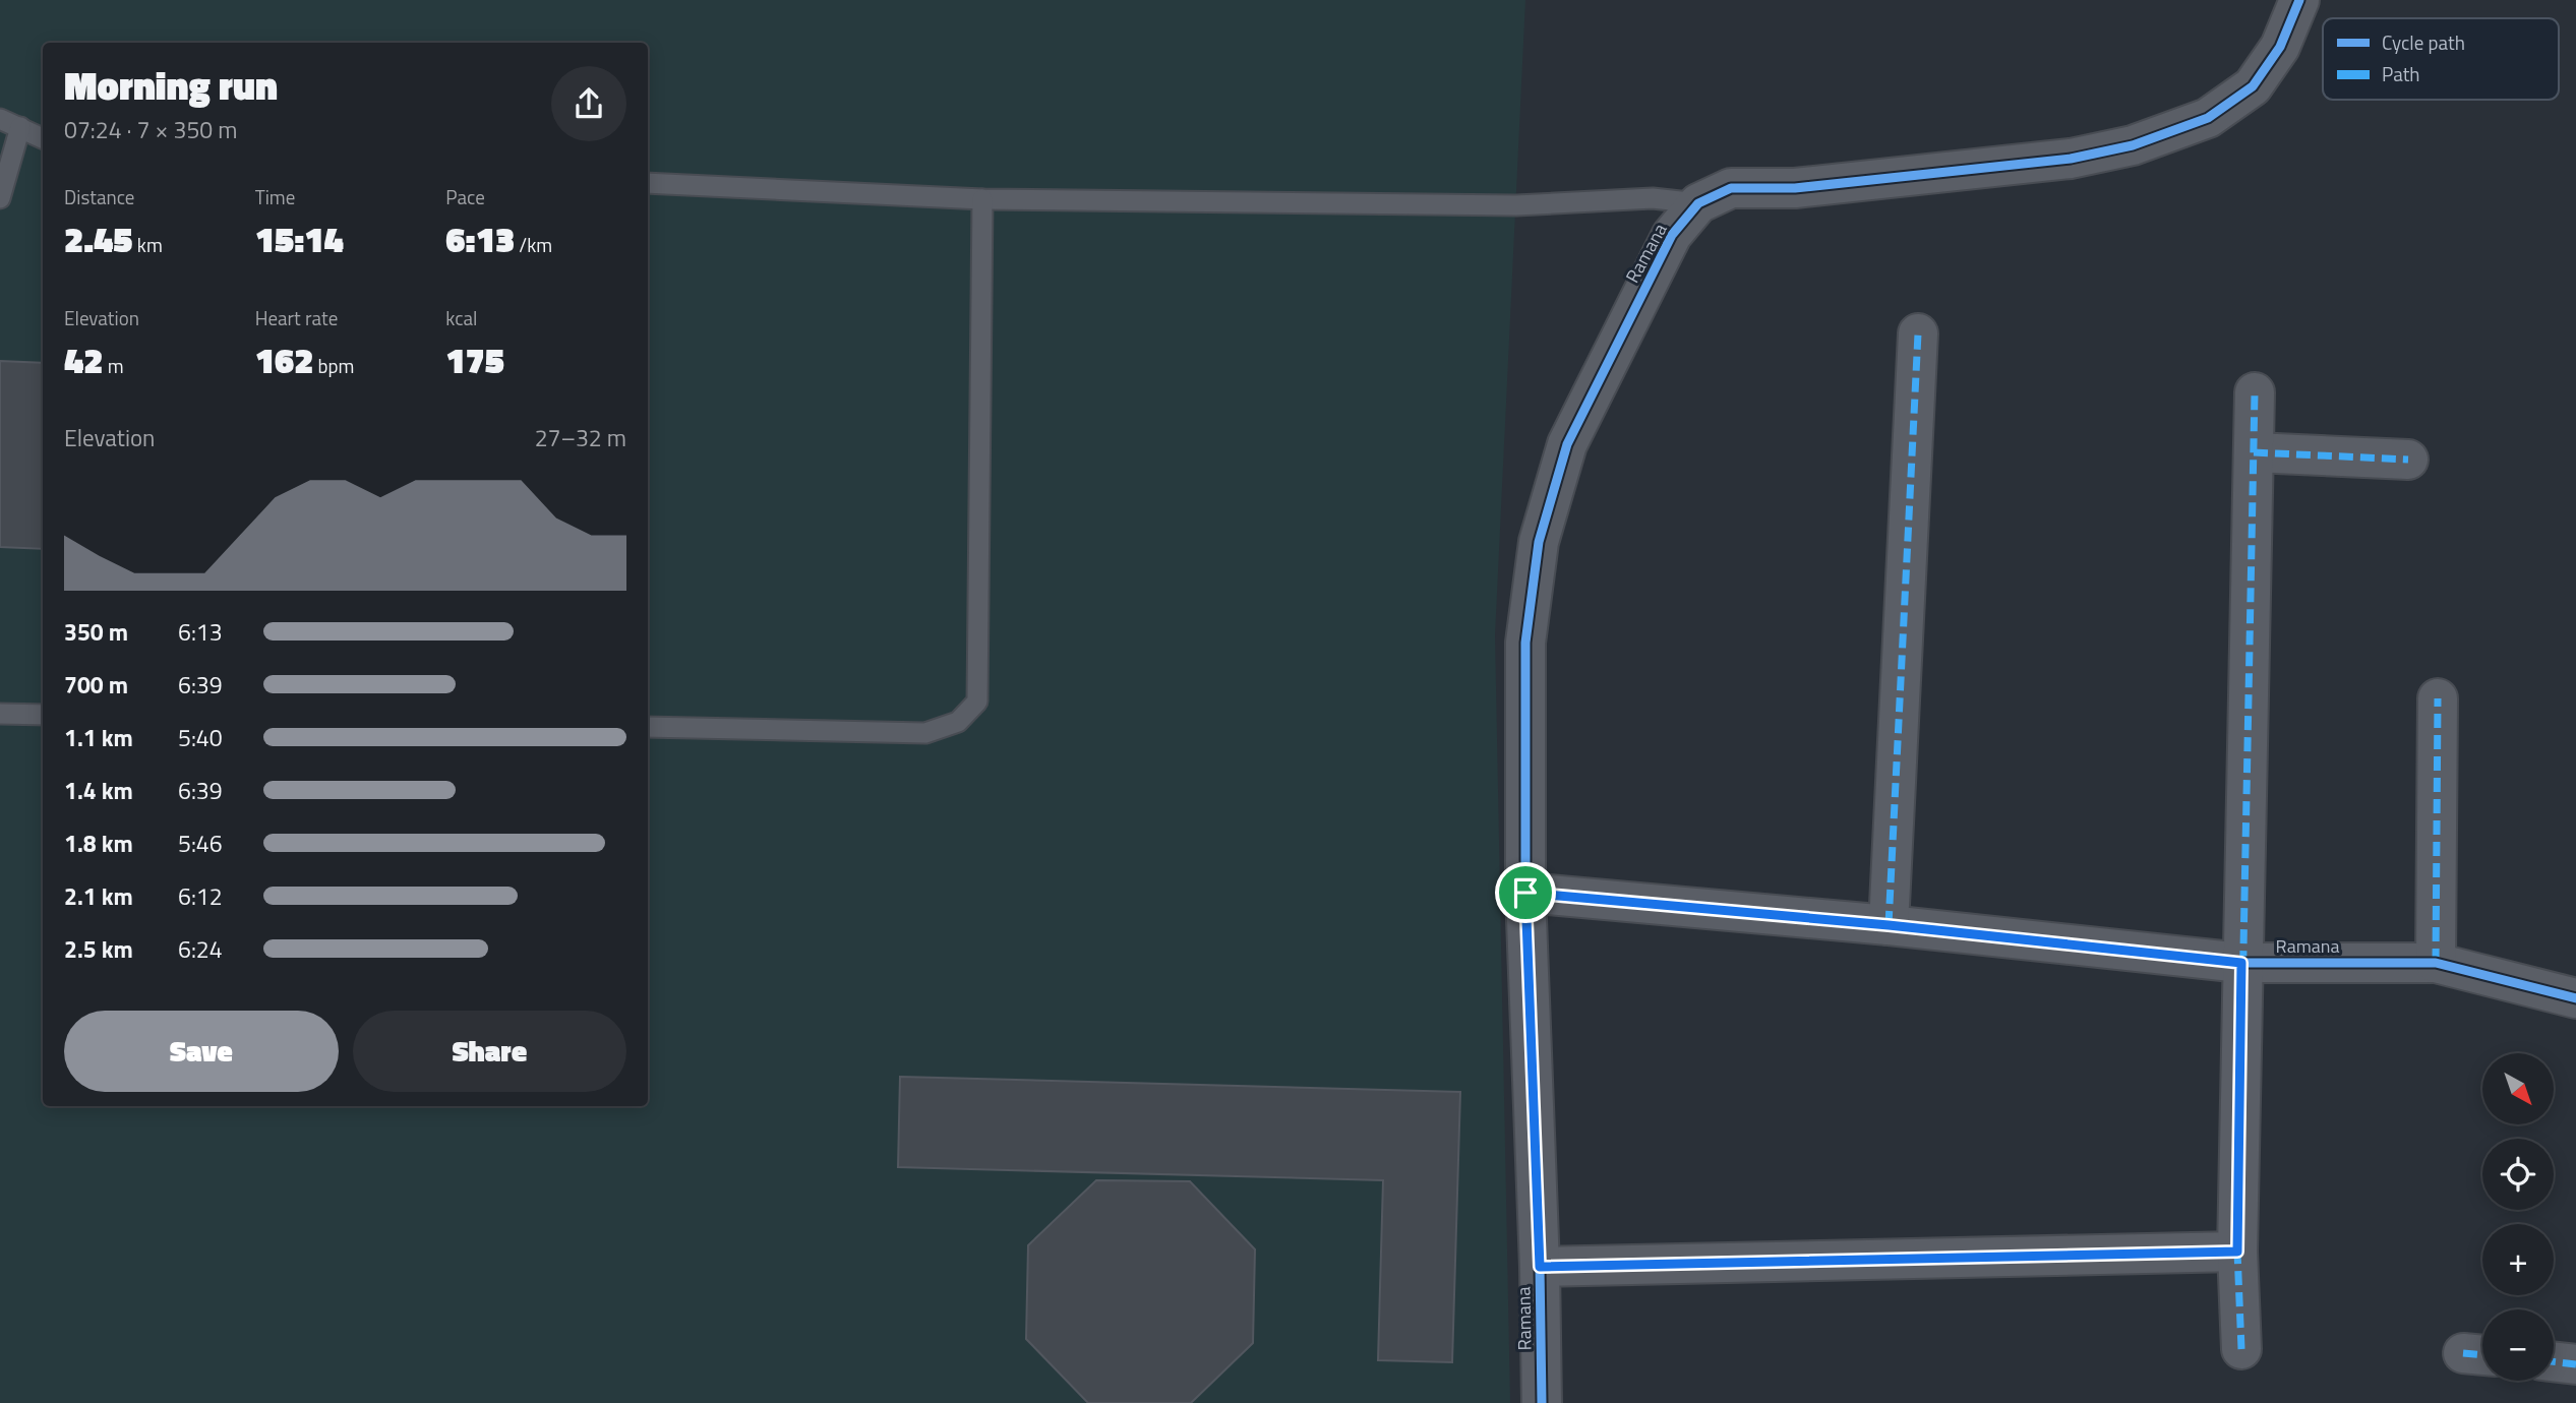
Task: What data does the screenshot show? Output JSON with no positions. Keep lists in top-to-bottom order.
{
  "streets": {
    "street": ["Ramana"]
  },
  "legend": ["Cycle path", "Path"],
  "north": "bottom right",
  "page": {
    "heading": ["Morning run", "07:24 · 7 × 350 m"],
    "stats": [
      ["Distance", "2.45 km"],
      ["Time", "15:14"],
      ["Pace", "6:13 /km"],
      ["Elevation", "42 m"],
      ["Heart rate", "162 bpm"],
      ["kcal", "175"]
    ],
    "chart": ["Elevation", "27–32 m"],
    "list": [
      {
        "name": "350 m",
        "note": "6:13"
      },
      {
        "name": "700 m",
        "note": "6:39"
      },
      {
        "name": "1.1 km",
        "note": "5:40"
      },
      {
        "name": "1.4 km",
        "note": "6:39"
      },
      {
        "name": "1.8 km",
        "note": "5:46"
      },
      {
        "name": "2.1 km",
        "note": "6:12"
      },
      {
        "name": "2.5 km",
        "note": "6:24"
      }
    ],
    "buttons": ["Save", "Share"],
    "map_buttons": ["+", "−"]
  }
}
